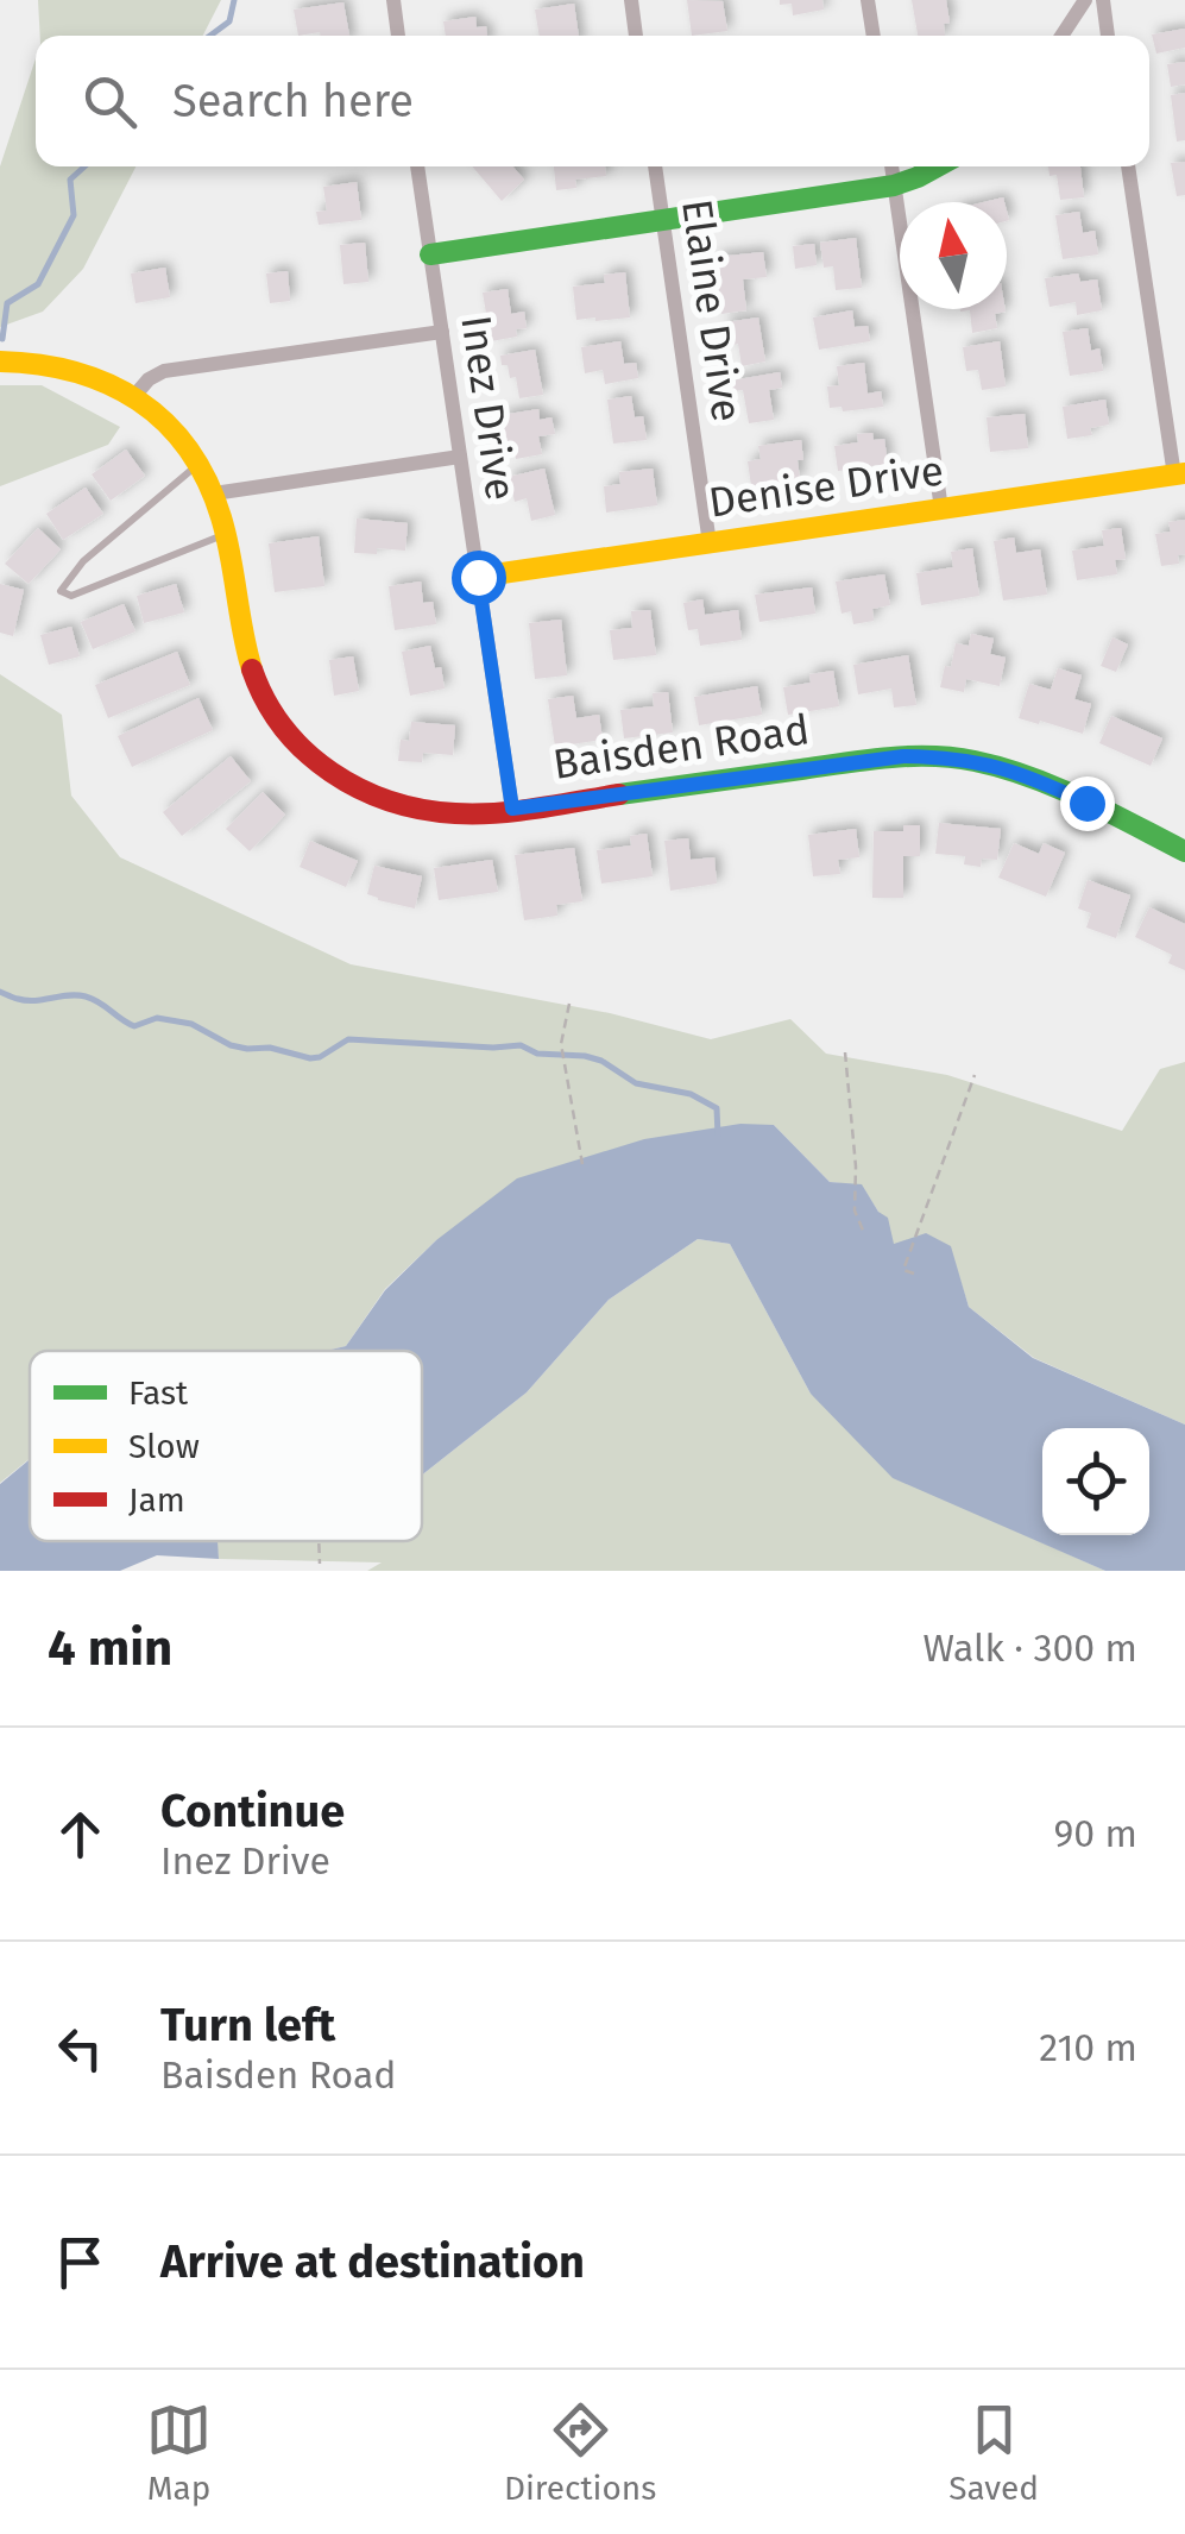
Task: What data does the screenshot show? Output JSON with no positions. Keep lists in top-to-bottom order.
{
  "streets": {
    "street": [
      "Elaine Drive",
      "Inez Drive",
      "Denise Drive",
      "Baisden Road"
    ]
  },
  "crossings": [
    ["Elaine Drive", "Denise Drive"],
    ["Inez Drive", "Denise Drive"],
    ["Inez Drive", "Baisden Road"]
  ],
  "legend": ["Fast", "Slow", "Jam"],
  "north": "top",
  "page": {
    "search": "Search here",
    "heading": ["4 min", "Walk · 300 m"],
    "list": [
      ["Continue", "Inez Drive", "90 m"],
      ["Turn left", "Baisden Road", "210 m"],
      "Arrive at destination"
    ],
    "nav": ["Map", "Directions", "Saved"]
  }
}
